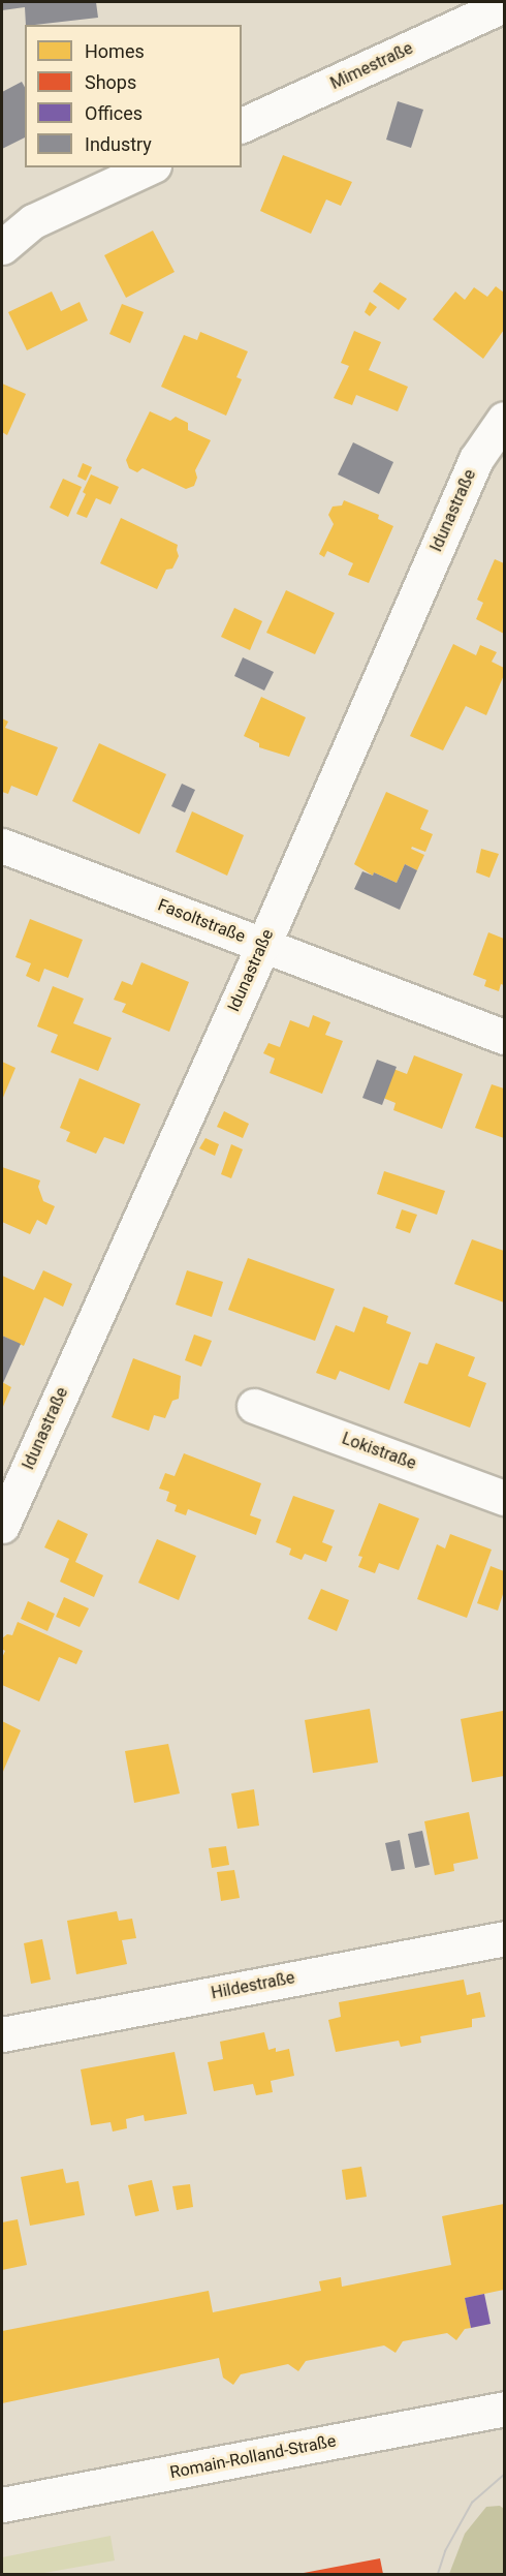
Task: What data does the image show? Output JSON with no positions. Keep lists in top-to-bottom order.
{
  "streets": {
    "street": [
      "Mimestraße",
      "Idunastraße",
      "Fasoltstraße",
      "Lokistraße",
      "Hildestraße",
      "Romain-Rolland-Straße"
    ]
  },
  "crossings": [
    ["Idunastraße", "Fasoltstraße"]
  ],
  "legend": [
    "Homes",
    "Shops",
    "Offices",
    "Industry"
  ]
}
